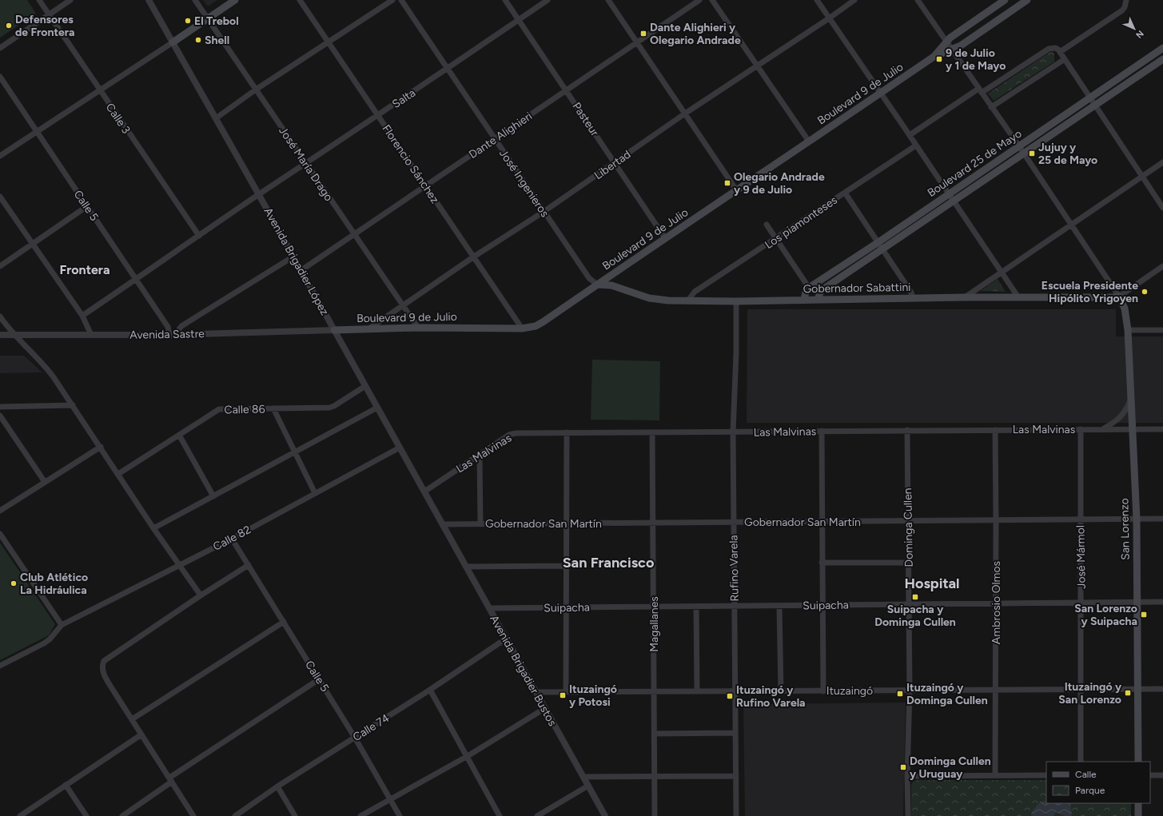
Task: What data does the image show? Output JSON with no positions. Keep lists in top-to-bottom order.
{
  "streets": {
    "main road": [
      "Boulevard 9 de Julio",
      "Boulevard 25 de Mayo",
      "Gobernador Sabattini",
      "San Lorenzo"
    ],
    "street": [
      "Salta",
      "Calle 3",
      "Pasteur",
      "Dante Alighieri",
      "José María Drago",
      "Florencio Sánchez",
      "Libertad",
      "José Ingenieros",
      "Calle 5",
      "Los piamonteses",
      "Avenida Brigadier López",
      "Avenida Sastre",
      "Calle 86",
      "Las Malvinas",
      "Gobernador San Martín",
      "Dominga Cullen",
      "Calle 82",
      "José Mármol",
      "Rufino Varela",
      "Ambrosio Olmos",
      "Suipacha",
      "Magallanes",
      "Avenida Brigadier Bustos",
      "Ituzaingó",
      "Calle 74"
    ]
  },
  "crossings": [
    ["Boulevard 9 de Julio", "Pasteur"],
    ["Boulevard 9 de Julio", "José María Drago"],
    ["Boulevard 9 de Julio", "Florencio Sánchez"],
    ["Boulevard 9 de Julio", "Libertad"],
    ["Boulevard 9 de Julio", "José Ingenieros"],
    ["Boulevard 9 de Julio", "Avenida Brigadier López"],
    ["Boulevard 9 de Julio", "Gobernador Sabattini"],
    ["Boulevard 9 de Julio", "Avenida Sastre"],
    ["Salta", "Calle 3"],
    ["Salta", "Pasteur"],
    ["Salta", "José María Drago"],
    ["Salta", "Florencio Sánchez"],
    ["Salta", "José Ingenieros"],
    ["Salta", "Calle 5"],
    ["Salta", "Avenida Brigadier López"],
    ["Pasteur", "Dante Alighieri"],
    ["Pasteur", "Libertad"],
    ["Dante Alighieri", "José María Drago"],
    ["Dante Alighieri", "Florencio Sánchez"],
    ["Dante Alighieri", "José Ingenieros"],
    ["Dante Alighieri", "Avenida Brigadier López"],
    ["Boulevard 25 de Mayo", "Gobernador Sabattini"],
    ["José María Drago", "Libertad"],
    ["Florencio Sánchez", "Libertad"],
    ["Libertad", "José Ingenieros"],
    ["José Ingenieros", "Gobernador Sabattini"],
    ["Calle 5", "Avenida Sastre"],
    ["Calle 5", "Calle 82"],
    ["Calle 5", "Calle 74"],
    ["Los piamonteses", "Gobernador Sabattini"],
    ["Avenida Brigadier López", "Avenida Sastre"],
    ["Avenida Brigadier López", "Calle 86"],
    ["Avenida Brigadier López", "Las Malvinas"],
    ["Avenida Brigadier López", "Gobernador San Martín"],
    ["Avenida Brigadier López", "Calle 82"],
    ["Avenida Brigadier López", "Avenida Brigadier Bustos"],
    ["Gobernador Sabattini", "San Lorenzo"],
    ["Gobernador Sabattini", "Rufino Varela"],
    ["Las Malvinas", "Dominga Cullen"],
    ["Las Malvinas", "San Lorenzo"],
    ["Las Malvinas", "José Mármol"],
    ["Las Malvinas", "Rufino Varela"],
    ["Las Malvinas", "Ambrosio Olmos"],
    ["Las Malvinas", "Magallanes"],
    ["Gobernador San Martín", "Dominga Cullen"],
    ["Gobernador San Martín", "San Lorenzo"],
    ["Gobernador San Martín", "José Mármol"],
    ["Gobernador San Martín", "Rufino Varela"],
    ["Gobernador San Martín", "Ambrosio Olmos"],
    ["Gobernador San Martín", "Magallanes"],
    ["Gobernador San Martín", "Avenida Brigadier Bustos"],
    ["Dominga Cullen", "Suipacha"],
    ["Dominga Cullen", "Ituzaingó"],
    ["San Lorenzo", "Suipacha"],
    ["San Lorenzo", "Ituzaingó"],
    ["José Mármol", "Suipacha"],
    ["José Mármol", "Ituzaingó"],
    ["Rufino Varela", "Suipacha"],
    ["Rufino Varela", "Ituzaingó"],
    ["Ambrosio Olmos", "Suipacha"],
    ["Ambrosio Olmos", "Ituzaingó"],
    ["Suipacha", "Magallanes"],
    ["Suipacha", "Avenida Brigadier Bustos"],
    ["Magallanes", "Ituzaingó"],
    ["Avenida Brigadier Bustos", "Ituzaingó"],
    ["Avenida Brigadier Bustos", "Calle 74"]
  ],
  "districts": ["Frontera", "San Francisco", "Hospital"],
  "places": {
    "other": [
      "El Trebol",
      "Defensores de Frontera",
      "Shell",
      "Escuela Presidente Hipólito Yrigoyen",
      "Club Atlético La Hidráulica"
    ],
    "transit": [
      "Dante Alighieri y Olegario Andrade",
      "9 de Julio y 1 de Mayo",
      "Jujuy y 25 de Mayo",
      "Olegario Andrade y 9 de Julio",
      "Suipacha y Dominga Cullen",
      "San Lorenzo y Suipacha",
      "Ituzaingó y San Lorenzo",
      "Ituzaingó y Dominga Cullen",
      "Ituzaingó y Potosi",
      "Ituzaingó y Rufino Varela",
      "Dominga Cullen y Uruguay"
    ]
  },
  "legend": ["Calle", "Parque"],
  "north": "bottom right"
}
